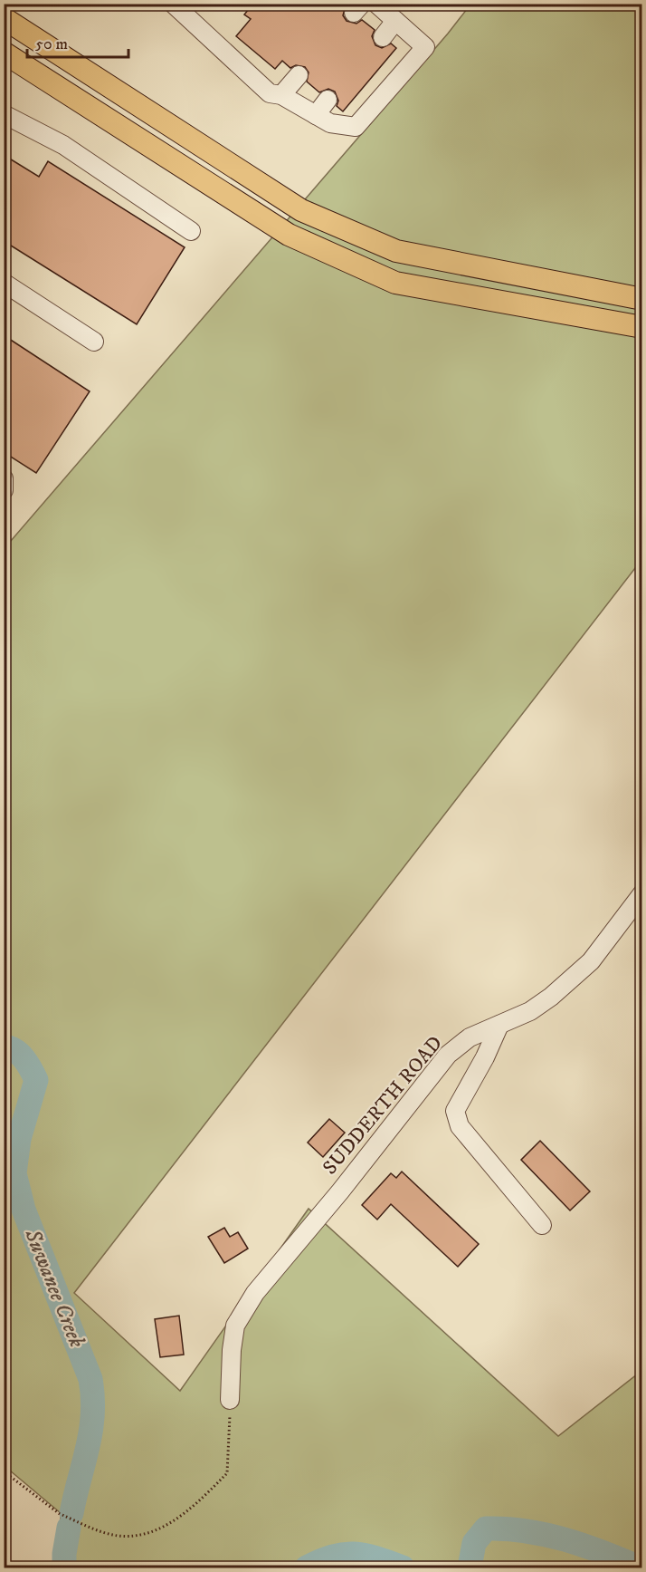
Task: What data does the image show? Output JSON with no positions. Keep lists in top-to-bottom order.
{
  "streets": {
    "street": ["SUDDERTH ROAD"]
  },
  "water": ["Suwanee Creek"],
  "scale_bar": "50 m"
}
